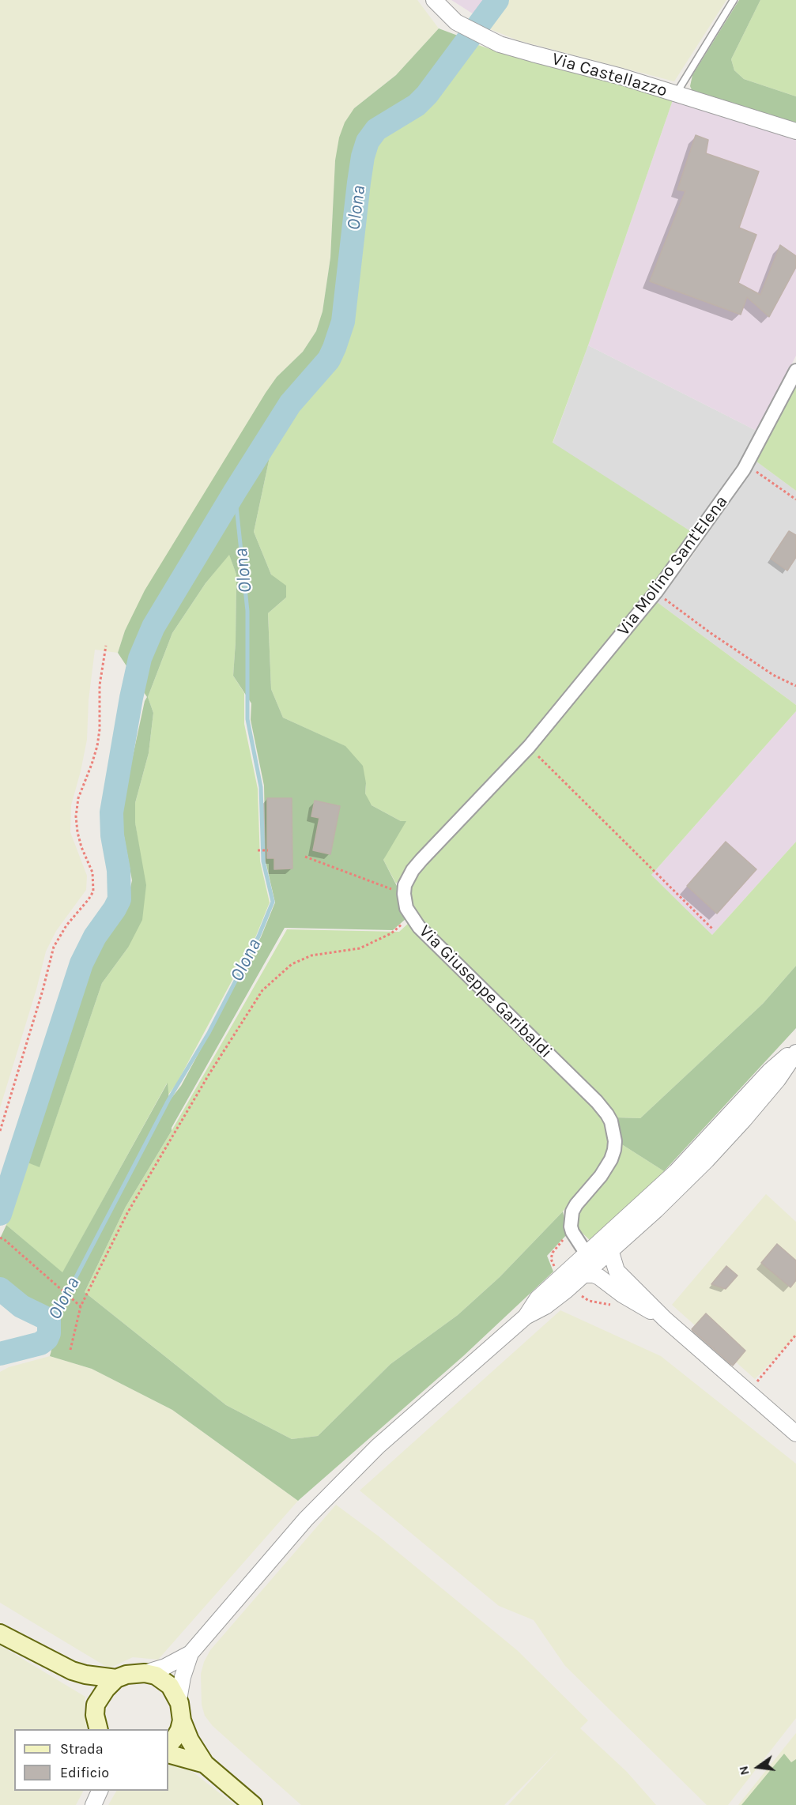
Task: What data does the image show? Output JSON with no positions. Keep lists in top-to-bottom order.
{
  "streets": {
    "street": ["Via Castellazzo", "Via Molino Sant'Elena", "Via Giuseppe Garibaldi"]
  },
  "water": ["Olona"],
  "legend": ["Strada", "Edificio"],
  "north": "left"
}
